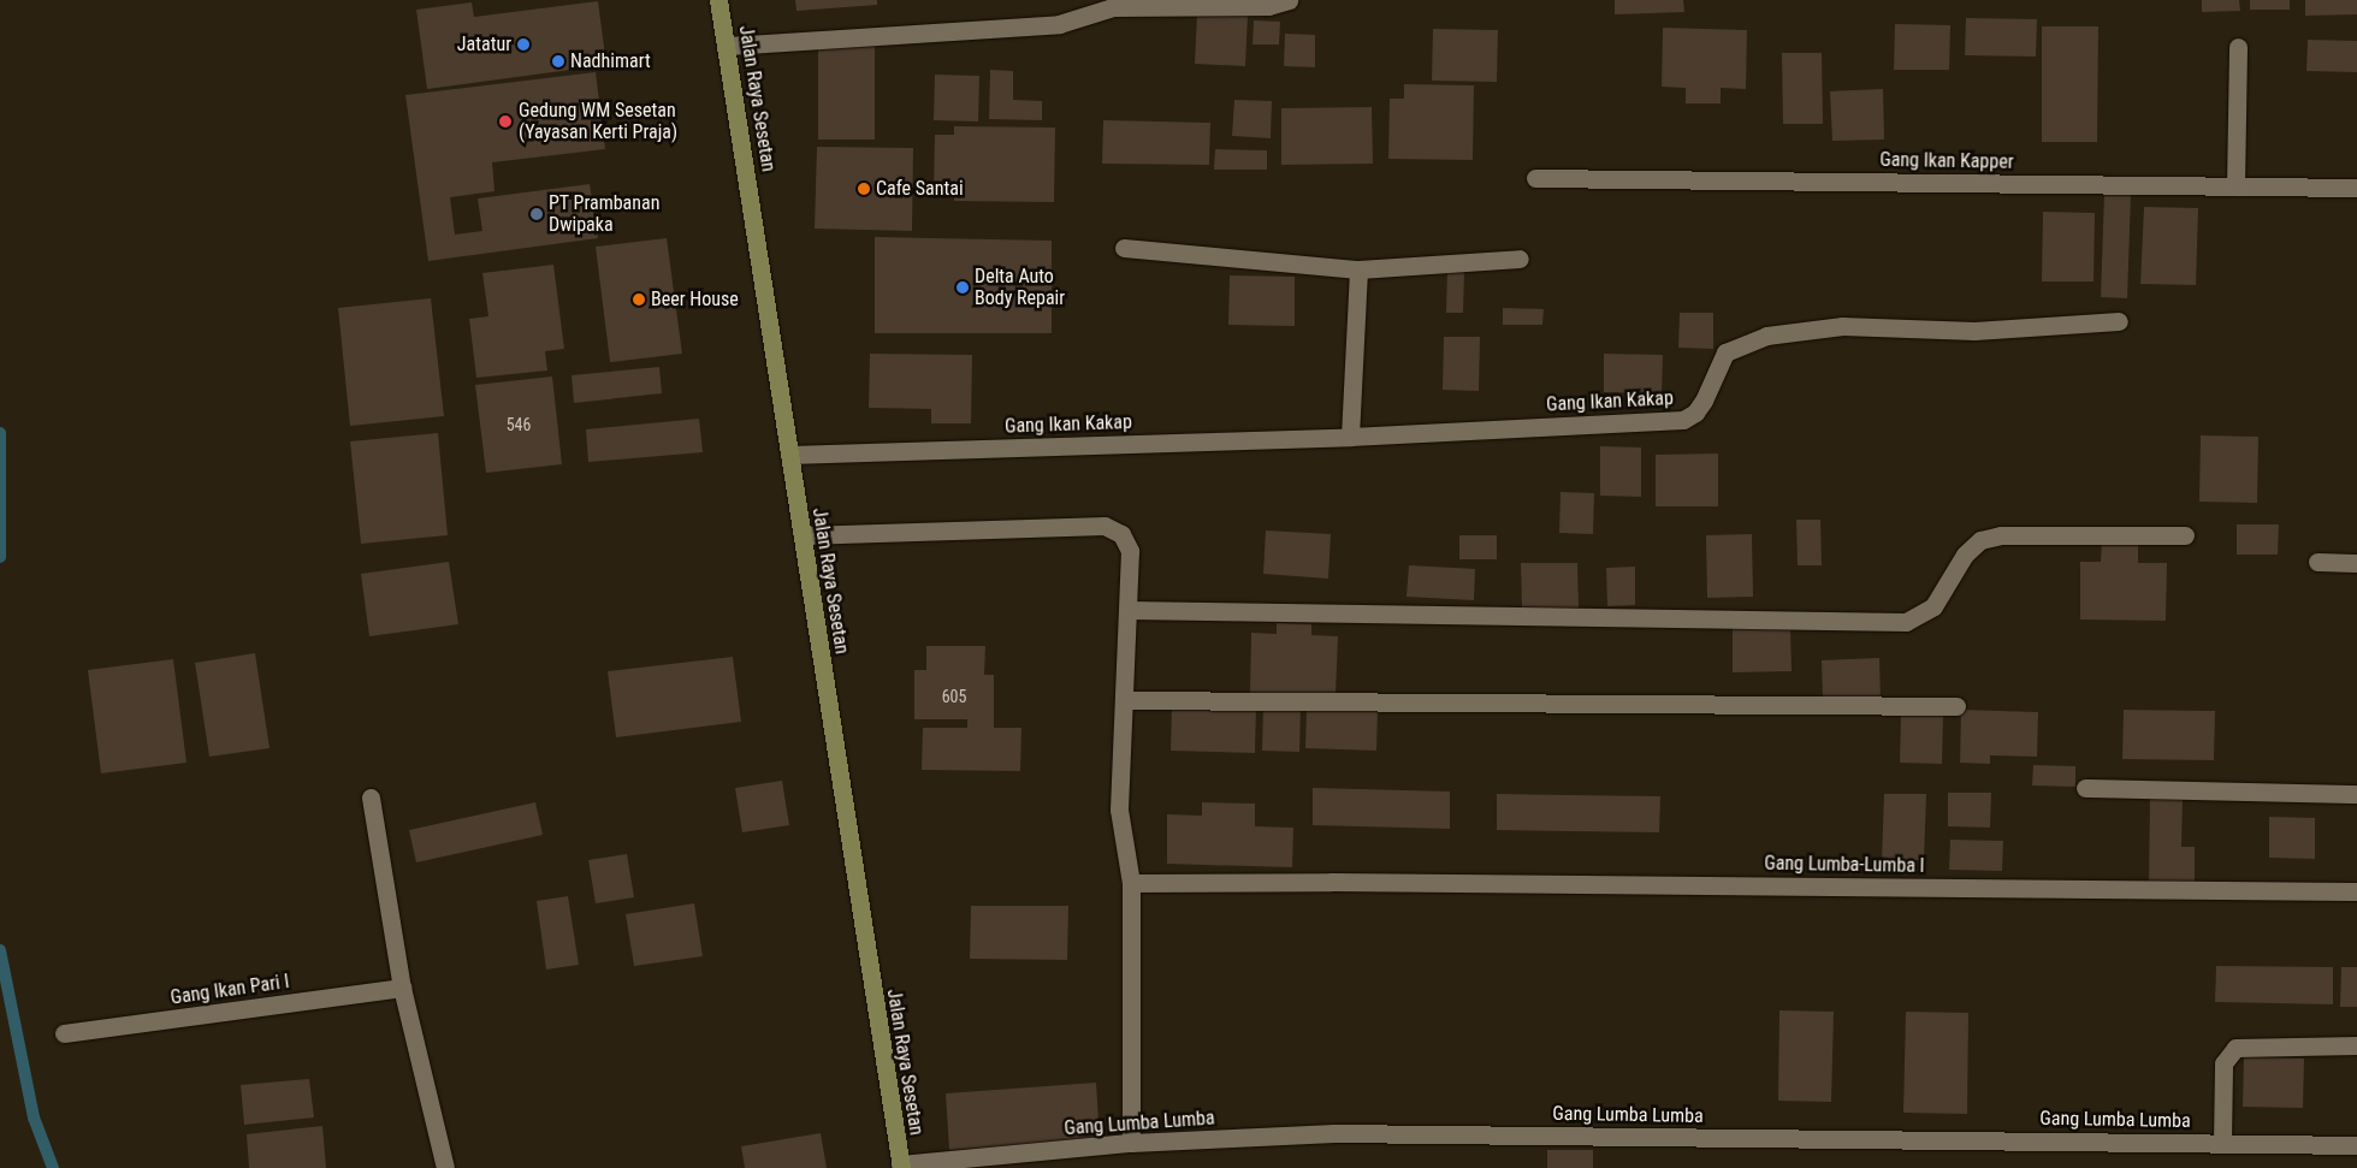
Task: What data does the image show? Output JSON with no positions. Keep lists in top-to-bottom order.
{
  "streets": {
    "main road": ["Jalan Raya Sesetan"],
    "street": [
      "Gang Ikan Kapper",
      "Gang Ikan Kakap",
      "Gang Lumba-Lumba I",
      "Gang Ikan Pari I",
      "Gang Lumba Lumba"
    ]
  },
  "crossings": [
    ["Jalan Raya Sesetan", "Gang Ikan Kakap"],
    ["Jalan Raya Sesetan", "Gang Lumba Lumba"]
  ],
  "places": [
    "Jatatur",
    "Nadhimart",
    "Gedung WM Sesetan (Yayasan Kerti Praja)",
    "Cafe Santai",
    "PT Prambanan Dwipaka",
    "Delta Auto Body Repair",
    "Beer House"
  ],
  "house_numbers": ["546", "605"]
}
